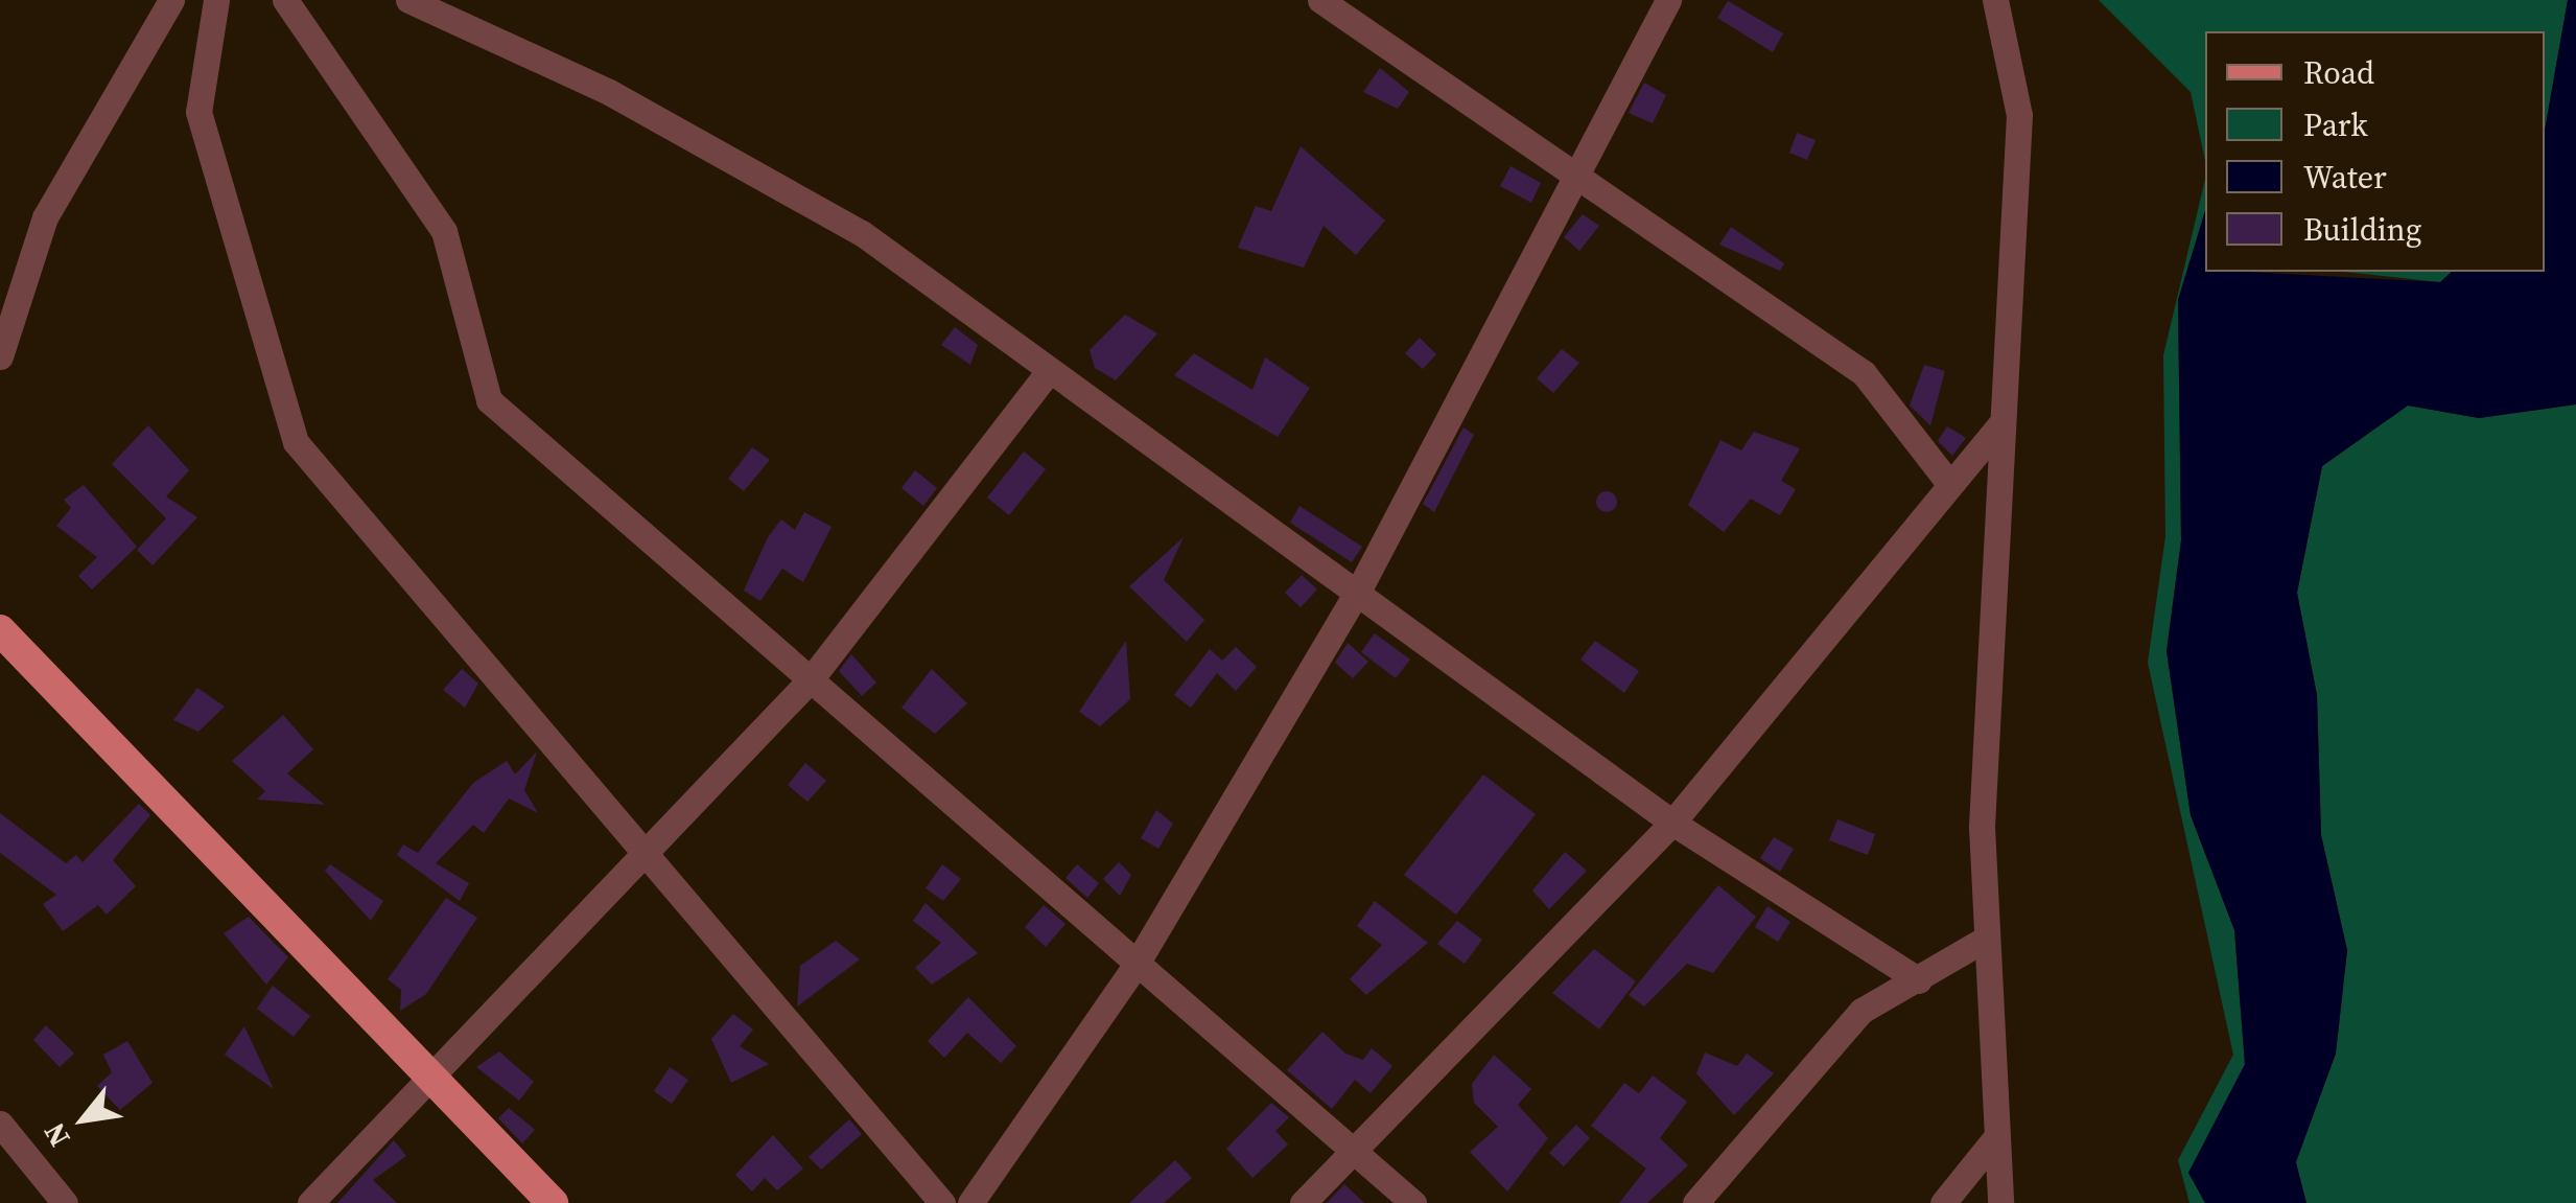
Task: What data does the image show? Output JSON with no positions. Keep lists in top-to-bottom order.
{
  "legend": [
    "Road",
    "Park",
    "Water",
    "Building"
  ],
  "north": "bottom left"
}
